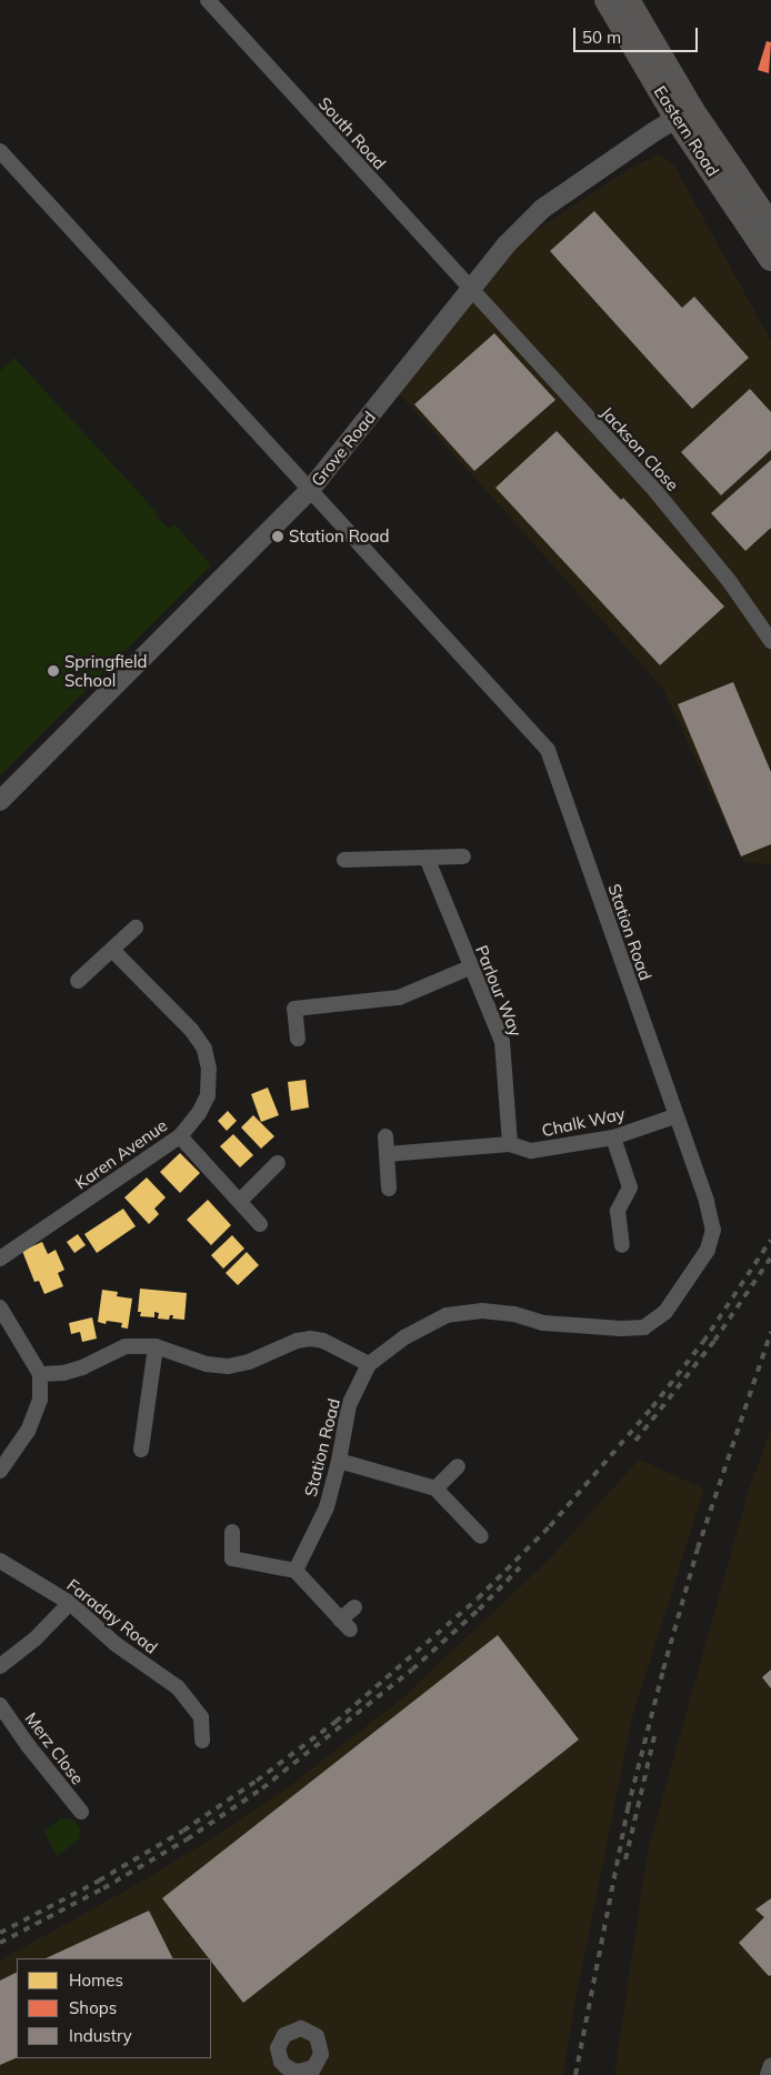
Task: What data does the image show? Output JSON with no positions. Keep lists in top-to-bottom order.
{
  "streets": {
    "main road": ["Eastern Road"],
    "street": [
      "South Road",
      "Grove Road",
      "Jackson Close",
      "Station Road",
      "Parlour Way",
      "Chalk Way",
      "Karen Avenue",
      "Faraday Road",
      "Merz Close"
    ]
  },
  "crossings": [
    ["Eastern Road", "Grove Road"],
    ["South Road", "Grove Road"],
    ["South Road", "Jackson Close"],
    ["Grove Road", "Jackson Close"],
    ["Grove Road", "Station Road"],
    ["Station Road", "Chalk Way"],
    ["Parlour Way", "Chalk Way"]
  ],
  "places": ["Station Road", "Springfield School"],
  "legend": ["Homes", "Shops", "Industry"],
  "scale_bar": "50 m"
}
